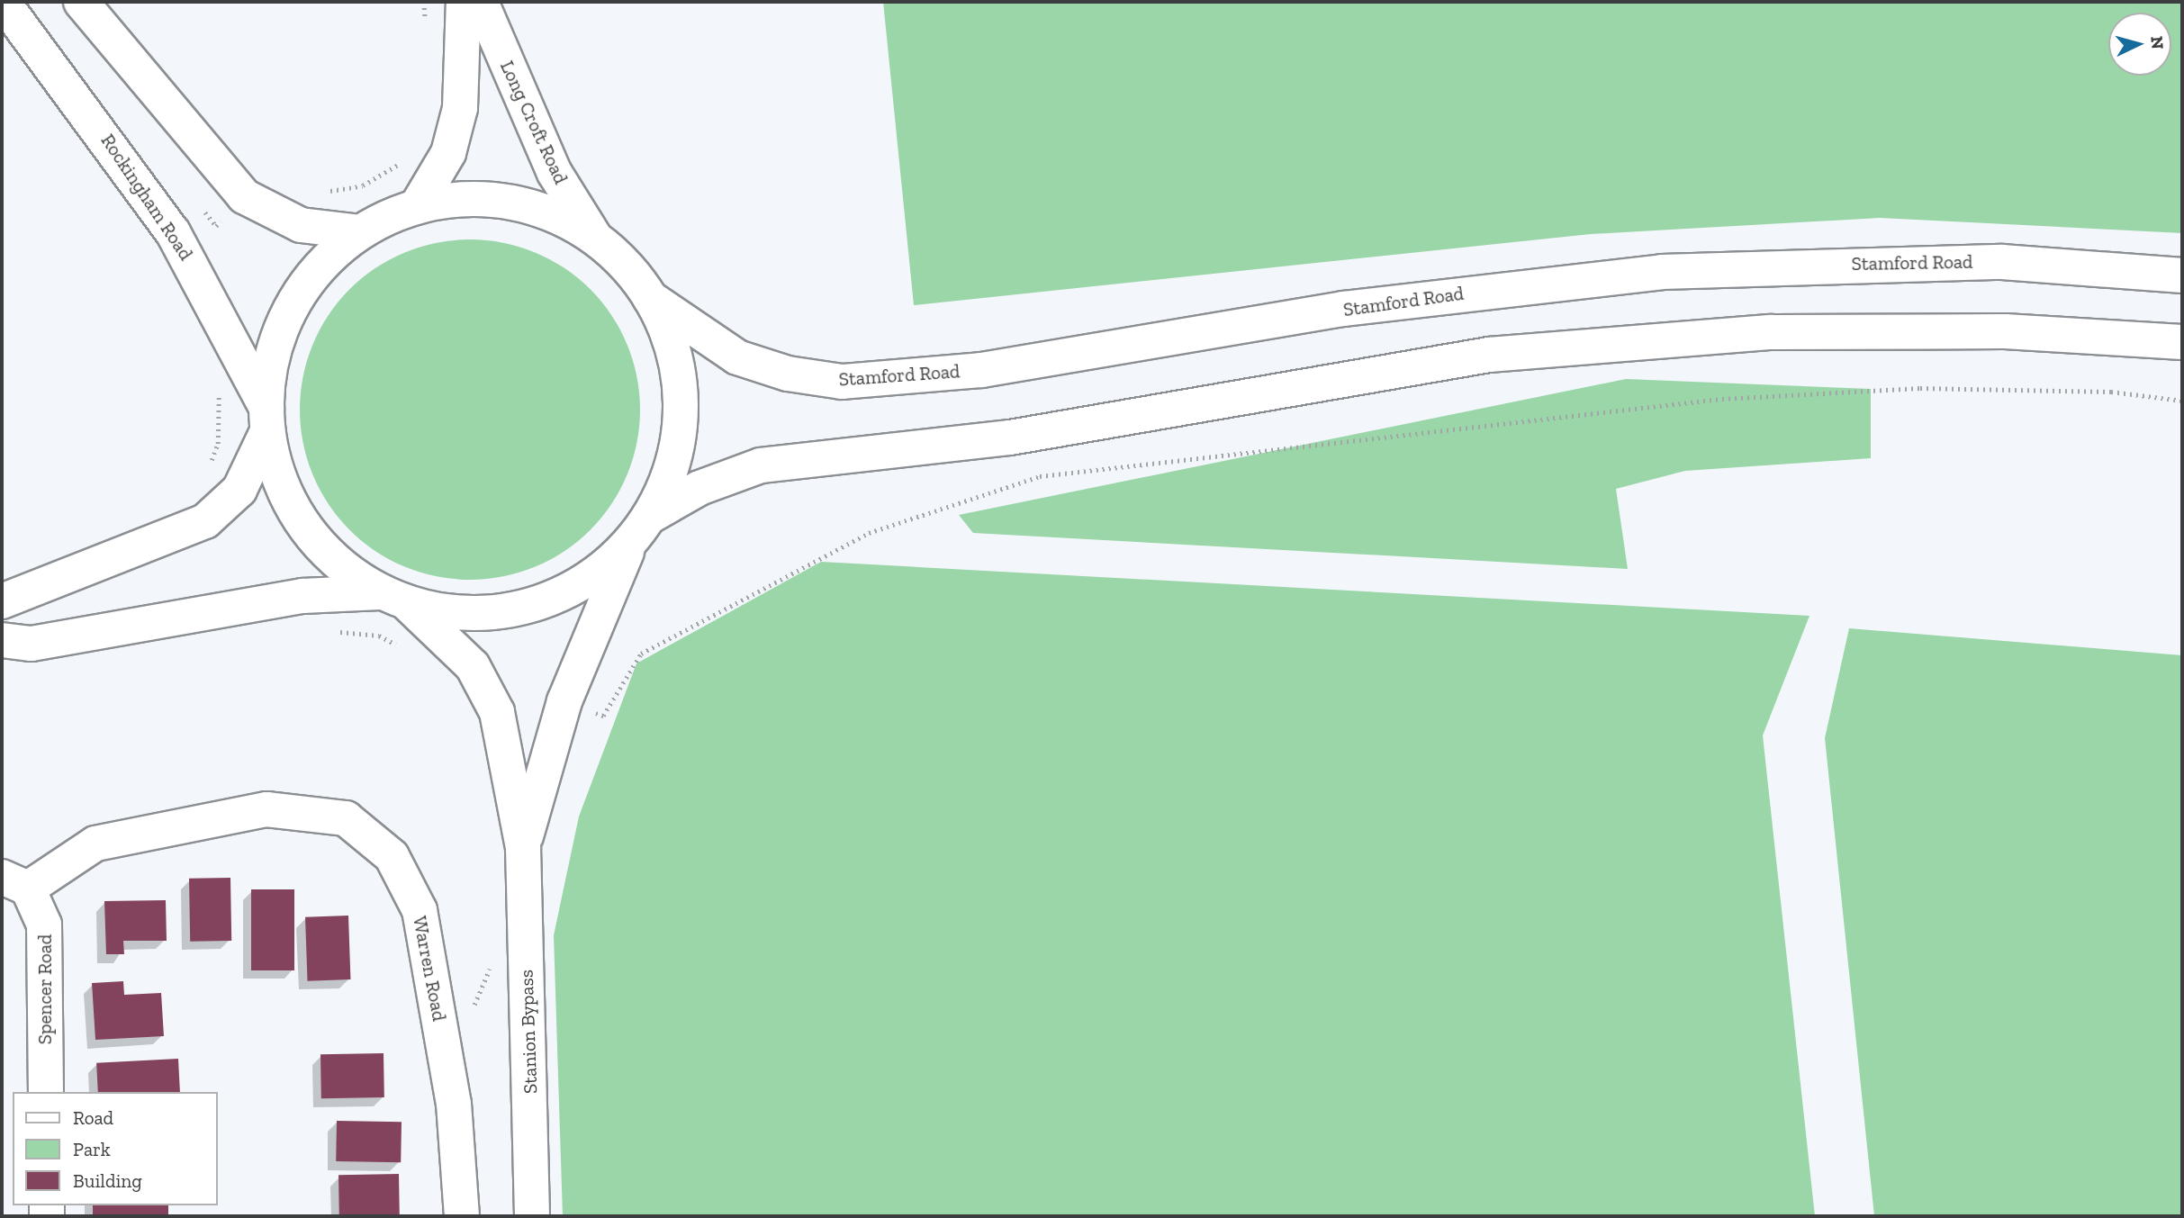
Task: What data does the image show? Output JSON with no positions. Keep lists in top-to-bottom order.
{
  "streets": {
    "main road": [
      "Long Croft Road",
      "Rockingham Road",
      "Stamford Road",
      "Warren Road",
      "Spencer Road",
      "Stanion Bypass"
    ]
  },
  "crossings": [
    ["Warren Road", "Spencer Road"]
  ],
  "legend": ["Road", "Park", "Building"],
  "north": "right"
}
